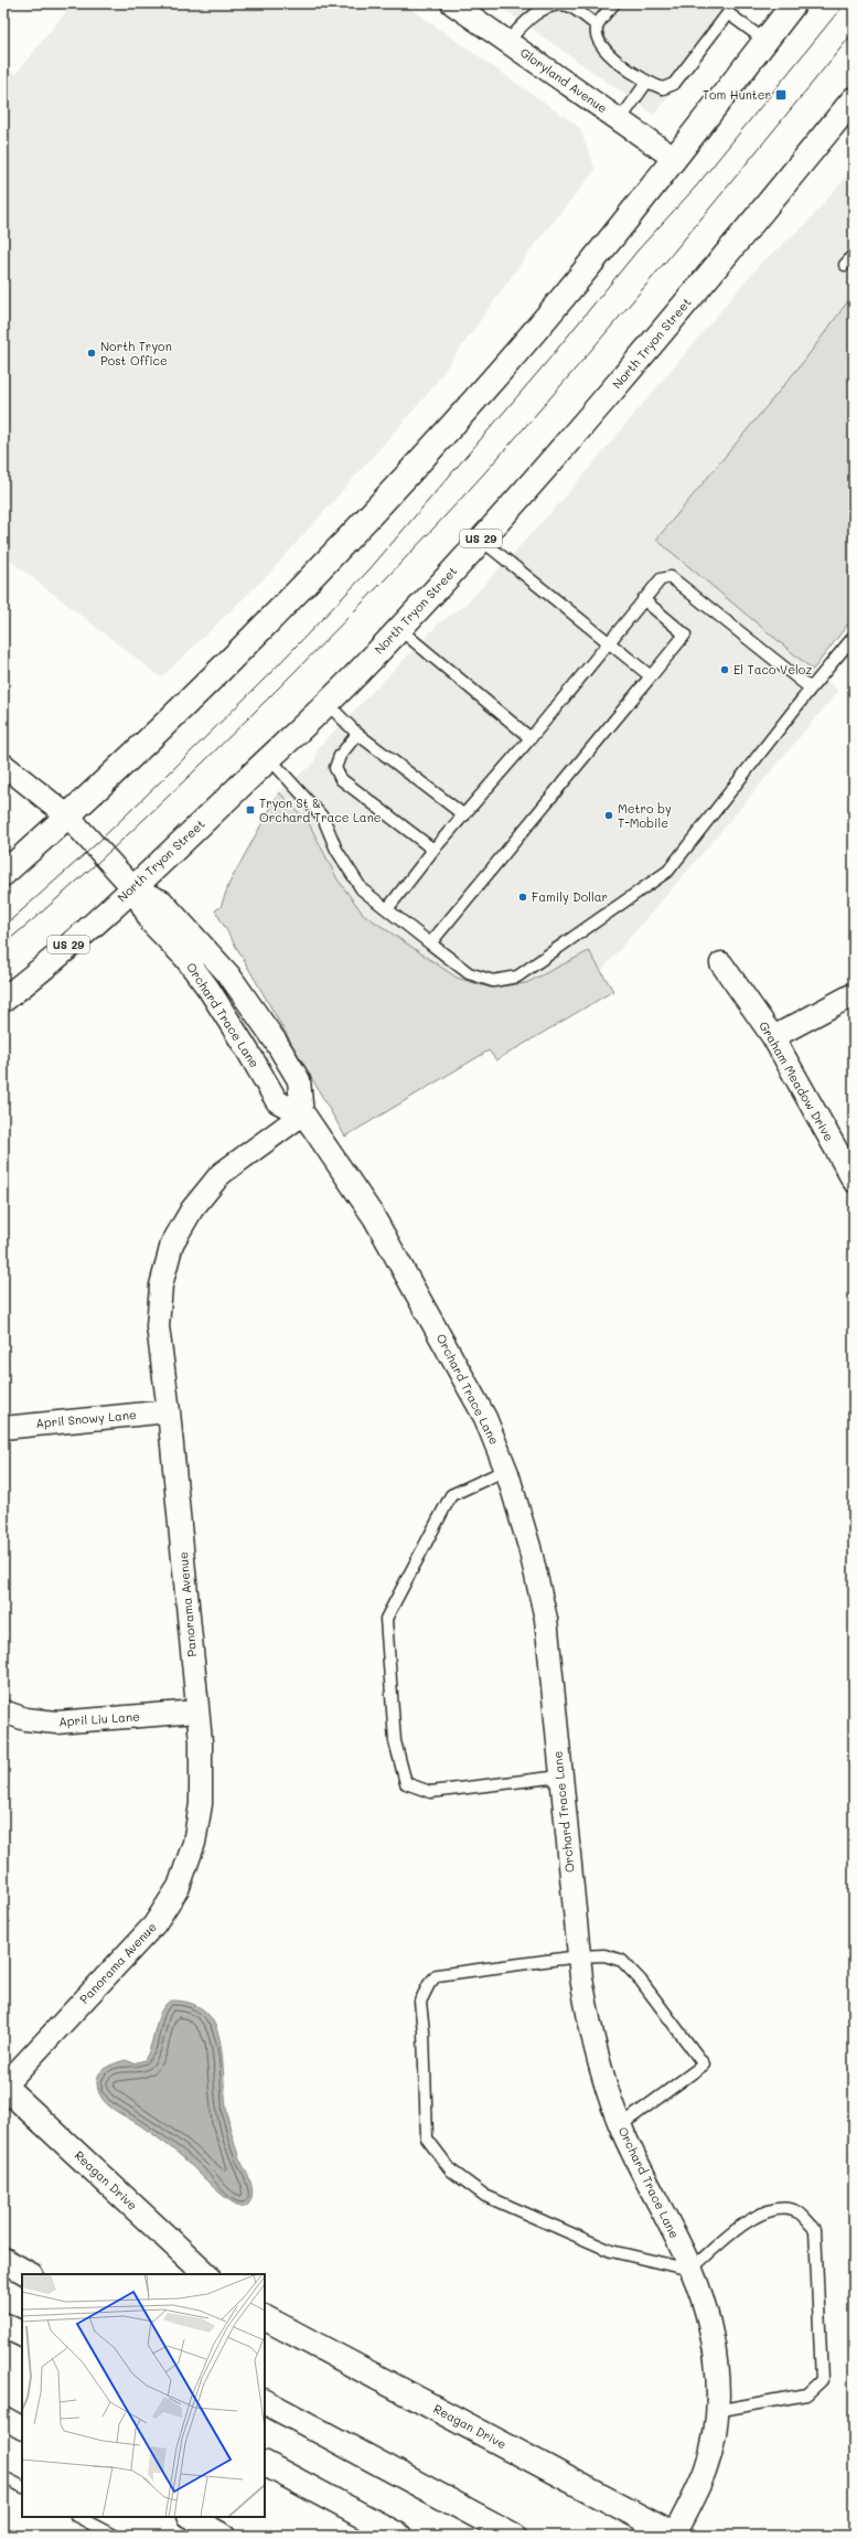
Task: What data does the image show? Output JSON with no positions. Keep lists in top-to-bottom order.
{
  "streets": {
    "main road": ["North Tryon Street", "US 29", "Reagan Drive"],
    "street": [
      "Gloryland Avenue",
      "Orchard Trace Lane",
      "Graham Meadow Drive",
      "April Snowy Lane",
      "Panorama Avenue",
      "April Liu Lane"
    ]
  },
  "crossings": [
    ["North Tryon Street", "Orchard Trace Lane"],
    ["Orchard Trace Lane", "Panorama Avenue"],
    ["Orchard Trace Lane", "Reagan Drive"],
    ["April Snowy Lane", "Panorama Avenue"],
    ["Panorama Avenue", "April Liu Lane"],
    ["Panorama Avenue", "Reagan Drive"]
  ],
  "places": {
    "transit": ["Tom Hunter", "Tryon St & Orchard Trace Lane"],
    "other": [
      "North Tryon Post Office",
      "El Taco Veloz",
      "Metro by T-Mobile",
      "Family Dollar"
    ]
  }
}
